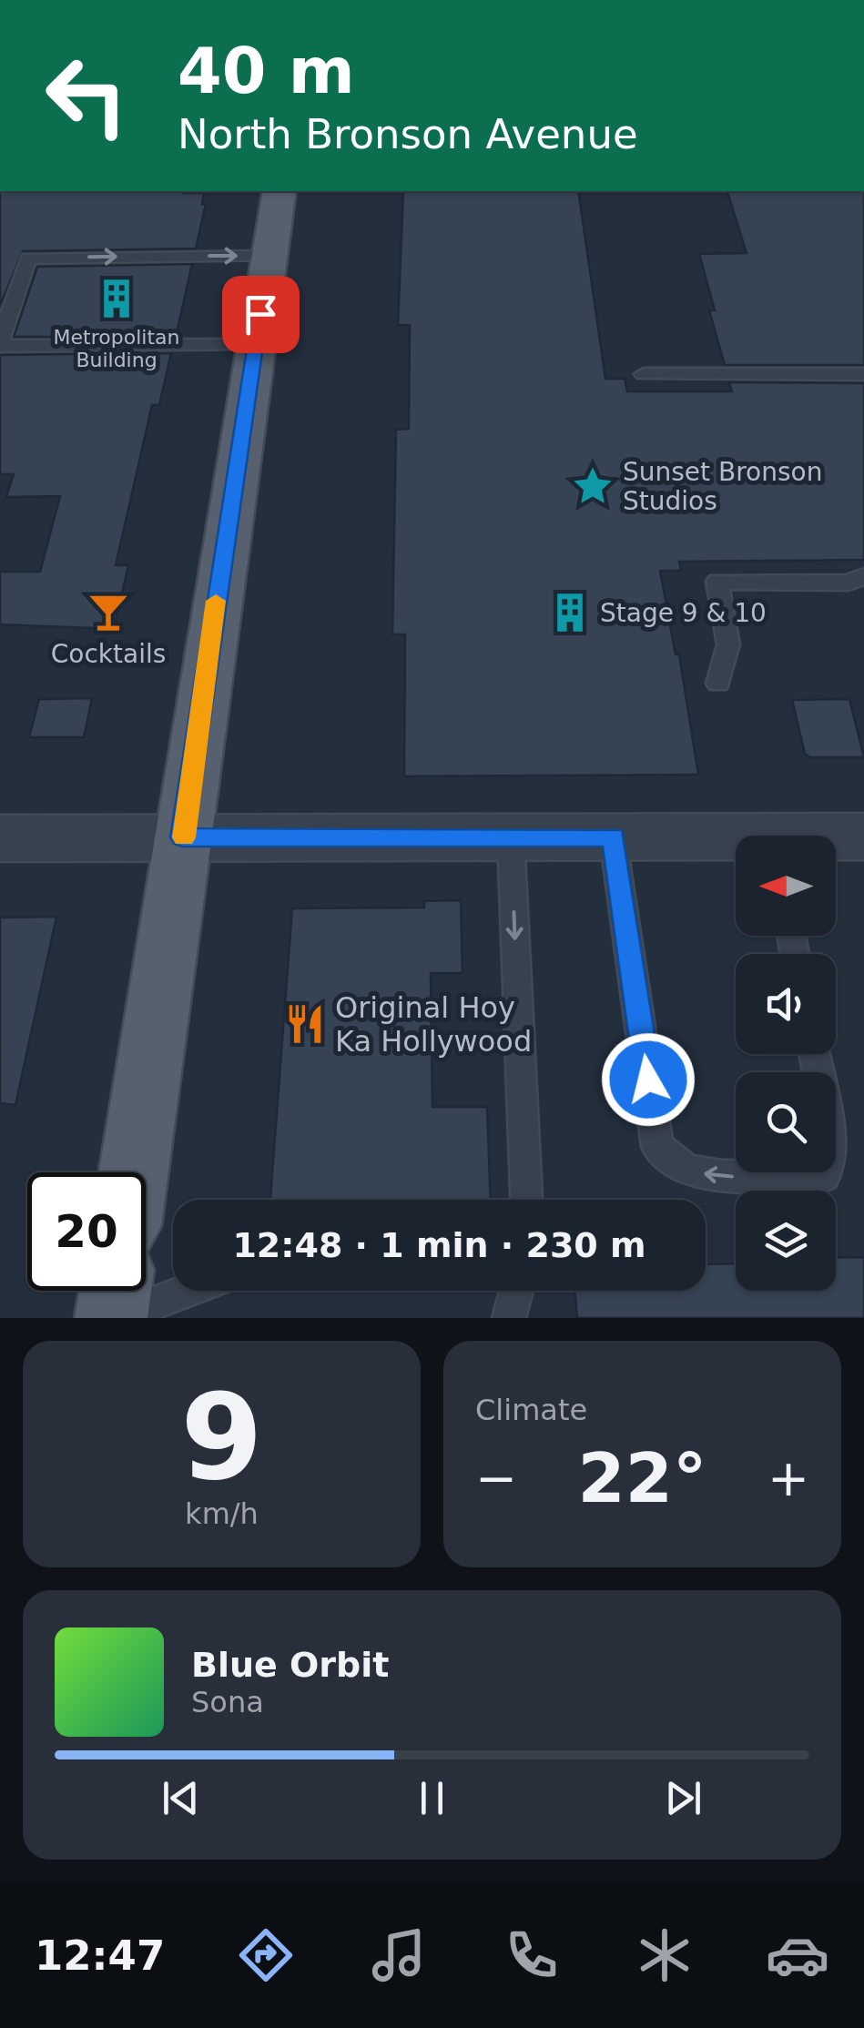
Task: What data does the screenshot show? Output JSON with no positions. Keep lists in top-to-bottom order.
{
  "places": {
    "building": ["Metropolitan Building", "Stage 9 & 10"],
    "place": ["Sunset Bronson Studios"],
    "bar": ["Cocktails"],
    "restaurant": ["Original Hoy Ka Hollywood"]
  },
  "north": "left",
  "page": {
    "turn": ["40 m", "North Bronson Avenue"],
    "limit": "20",
    "trip": "12:48 · 1 min · 230 m",
    "tile": [
      ["9", "km/h"],
      "Climate"
    ],
    "heat": ["−", "22°", "+"],
    "song": ["Blue Orbit", "Sona"],
    "tabs": "12:47"
  }
}
